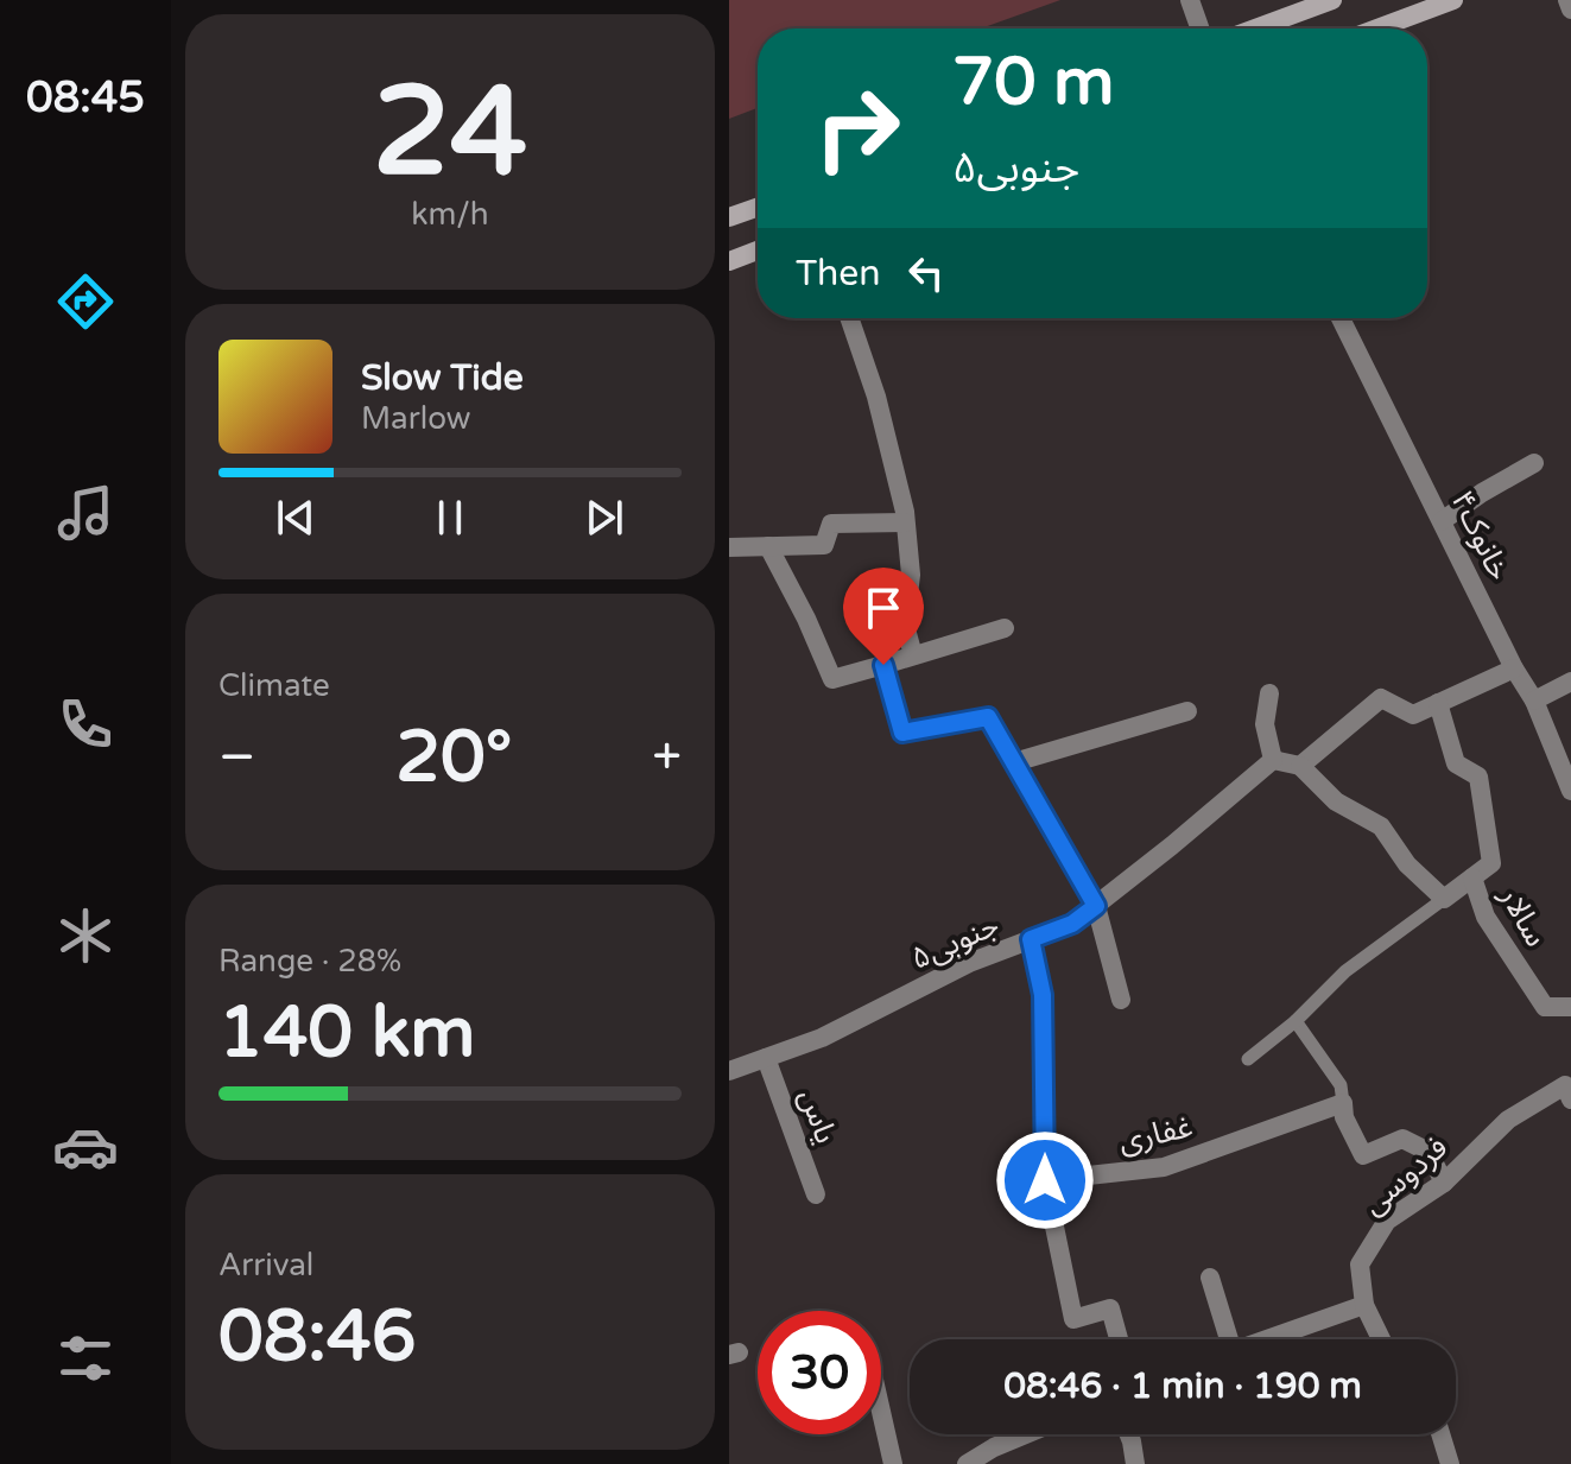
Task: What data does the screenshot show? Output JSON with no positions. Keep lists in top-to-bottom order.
{
  "streets": {
    "street": [
      "خانوک۴",
      "سالار",
      "جنوبی۵",
      "یاس",
      "غفاری",
      "فردوسی"
    ]
  },
  "crossings": [
    ["جنوبی۵", "یاس"]
  ],
  "page": {
    "tabs": "08:45",
    "tile": [
      ["24", "km/h"],
      "Climate",
      ["Range · 28%", "140 km"],
      ["Arrival", "08:46"]
    ],
    "turn": ["70 m", "جنوبی۵"],
    "then": "Then",
    "song": ["Slow Tide", "Marlow"],
    "heat": ["−", "20°", "+"],
    "limit": "30",
    "trip": "08:46 · 1 min · 190 m"
  }
}
